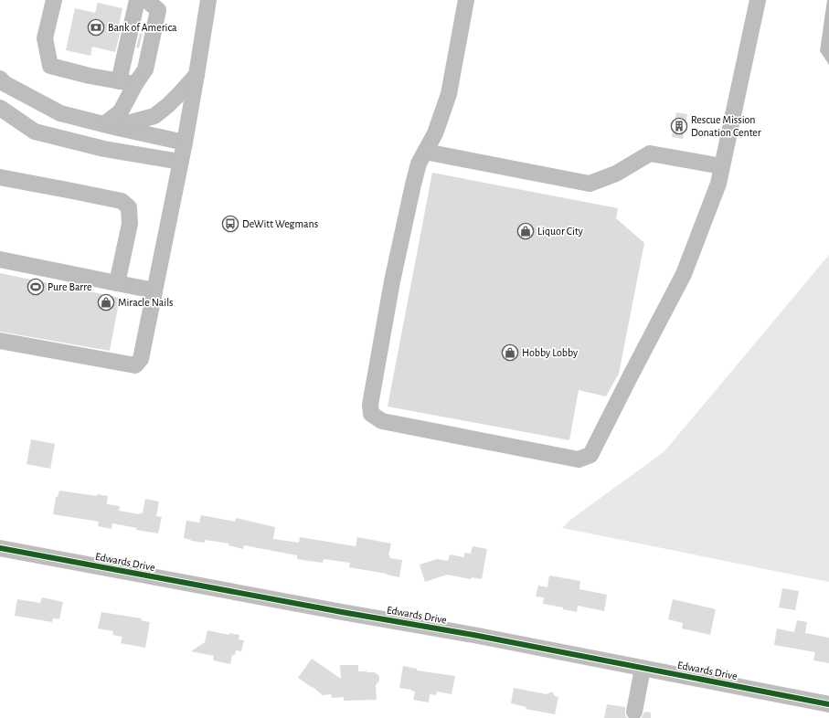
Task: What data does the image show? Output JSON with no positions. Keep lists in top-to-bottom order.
{
  "streets": {
    "street": ["Edwards Drive"]
  },
  "places": {
    "bank": ["Bank of America"],
    "building": ["Rescue Mission Donation Center"],
    "bus stop": ["DeWitt Wegmans"],
    "shop": ["Liquor City", "Miracle Nails", "Hobby Lobby"],
    "sports": ["Pure Barre"]
  }
}
